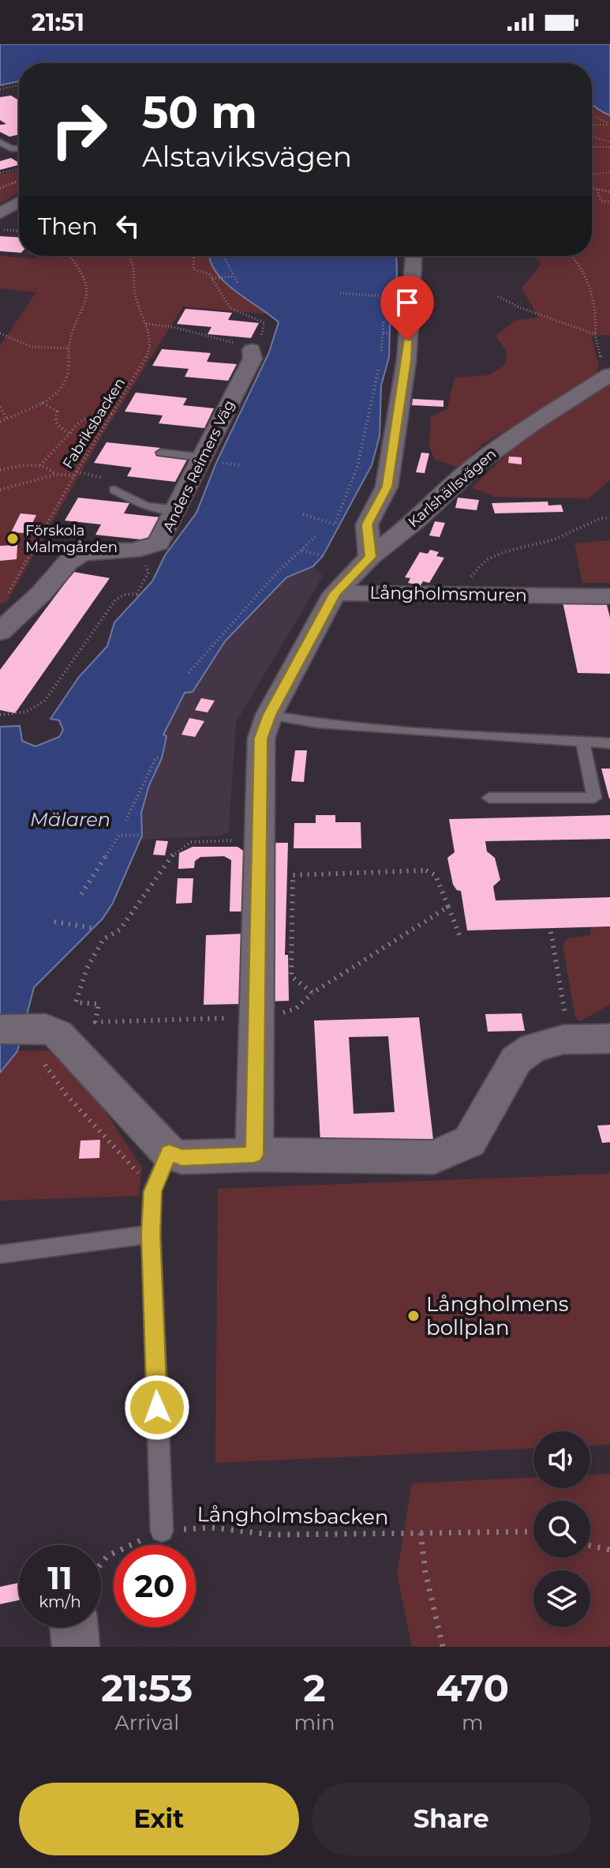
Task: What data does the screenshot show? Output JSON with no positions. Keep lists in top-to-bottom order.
{
  "streets": {
    "street": ["Anders Reimers Väg", "Karlshällsvägen", "Långholmsmuren"],
    "path": ["Fabriksbacken", "Långholmsbacken"]
  },
  "crossings": [
    ["Karlshällsvägen", "Långholmsmuren"]
  ],
  "water": ["Mälaren"],
  "places": ["Förskola Malmgården", "Långholmens bollplan"],
  "page": {
    "status": "21:51",
    "turn": ["50 m", "Alstaviksvägen"],
    "then": "Then",
    "speed": "11 km/h",
    "limit": "20",
    "eta": [
      "21:53",
      "Arrival",
      "2",
      "min",
      "470",
      "m"
    ],
    "buttons": ["Exit", "Share"]
  }
}
